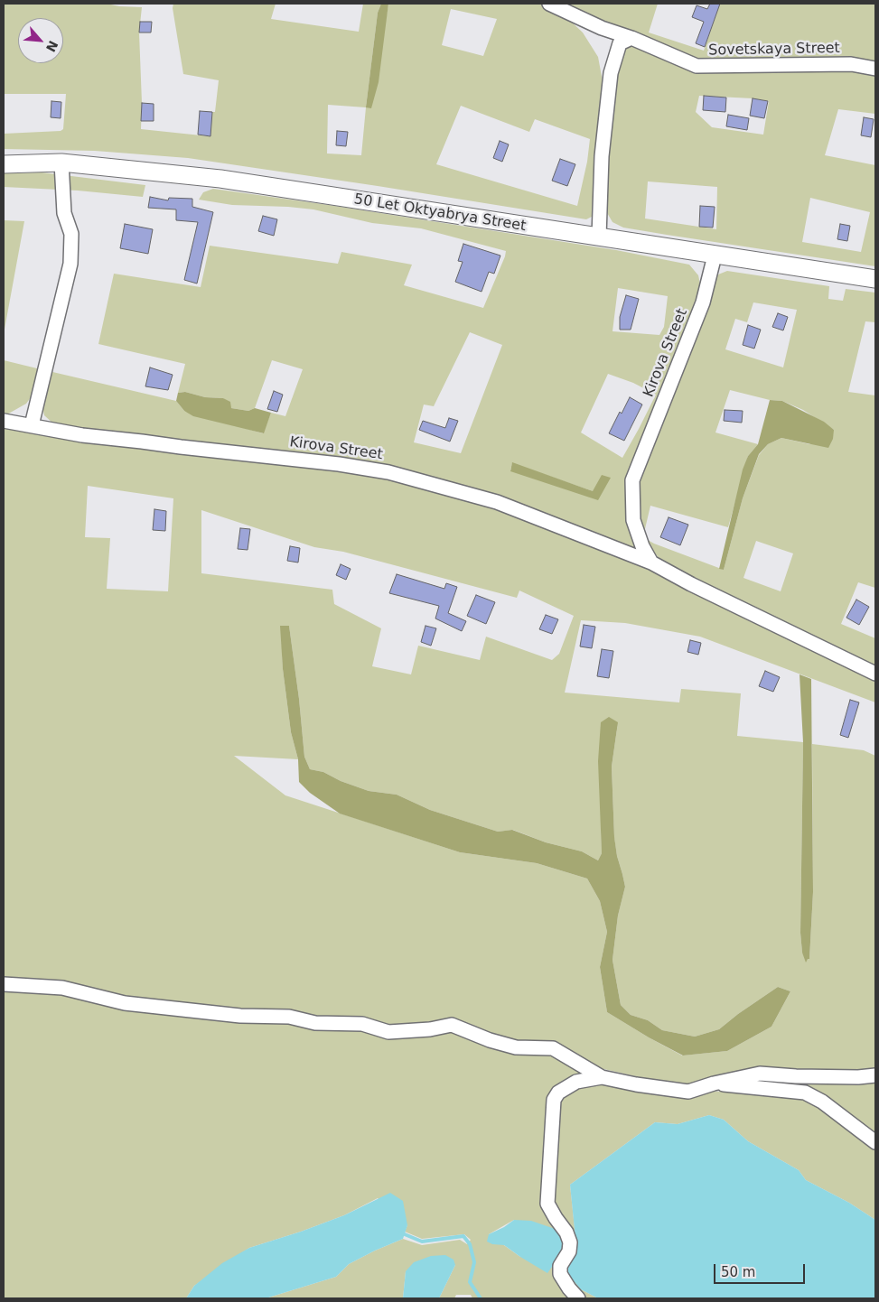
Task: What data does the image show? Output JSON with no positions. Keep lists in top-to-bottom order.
{
  "streets": {
    "main road": ["50 Let Oktyabrya Street"],
    "street": ["Sovetskaya Street", "Kirova Street"]
  },
  "crossings": [
    ["50 Let Oktyabrya Street", "Kirova Street"]
  ],
  "scale_bar": "50 m",
  "north": "bottom right"
}
